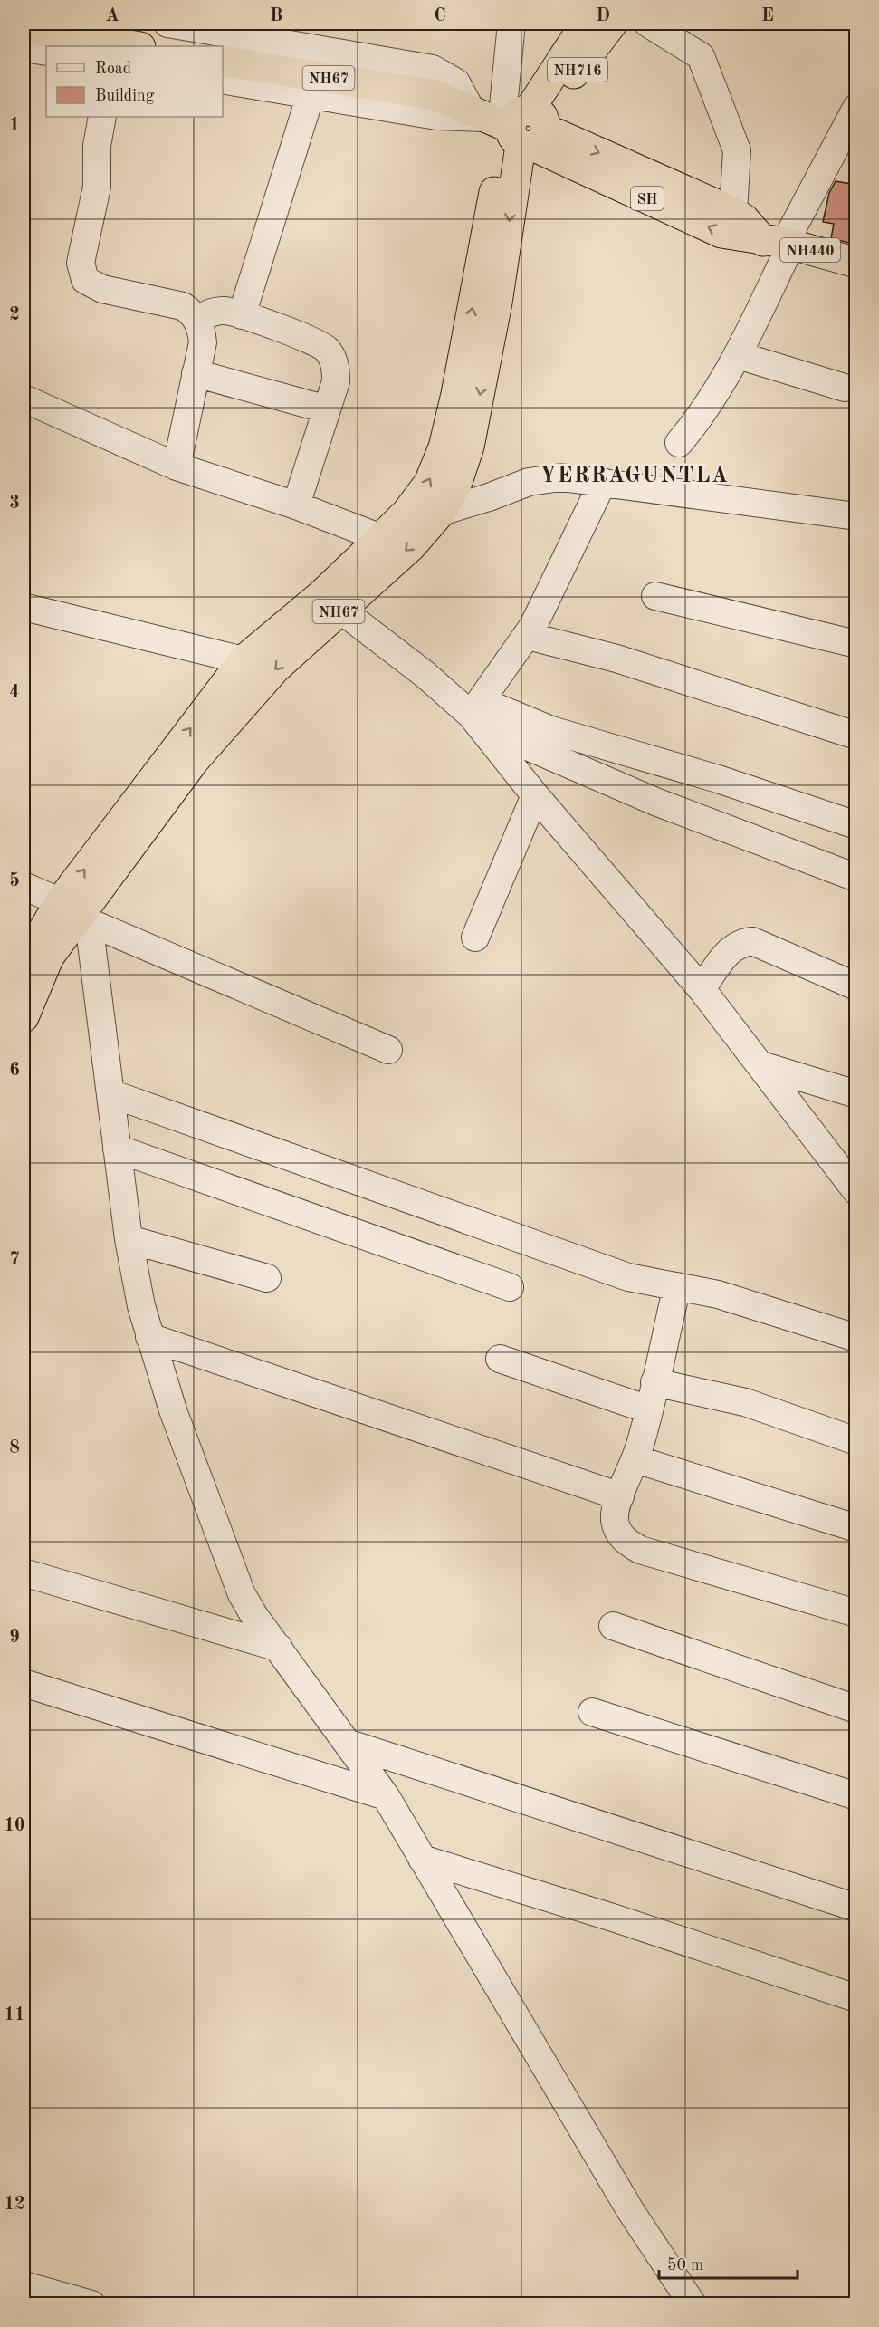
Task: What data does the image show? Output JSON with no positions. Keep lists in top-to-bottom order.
{
  "streets": {
    "highway": [
      "NH716",
      "NH67",
      "SH",
      "NH440"
    ]
  },
  "crossings": [
    ["NH716", "NH67"],
    ["NH716", "SH"],
    ["NH67", "SH"],
    ["SH", "NH440"]
  ],
  "districts": ["YERRAGUNTLA"],
  "legend": ["Road", "Building"],
  "scale_bar": "50 m",
  "grid": {
    "columns": [
      "A",
      "B",
      "C",
      "D",
      "E"
    ],
    "rows": [
      "1",
      "2",
      "3",
      "4",
      "5",
      "6",
      "7",
      "8",
      "9",
      "10",
      "11",
      "12"
    ]
  }
}
